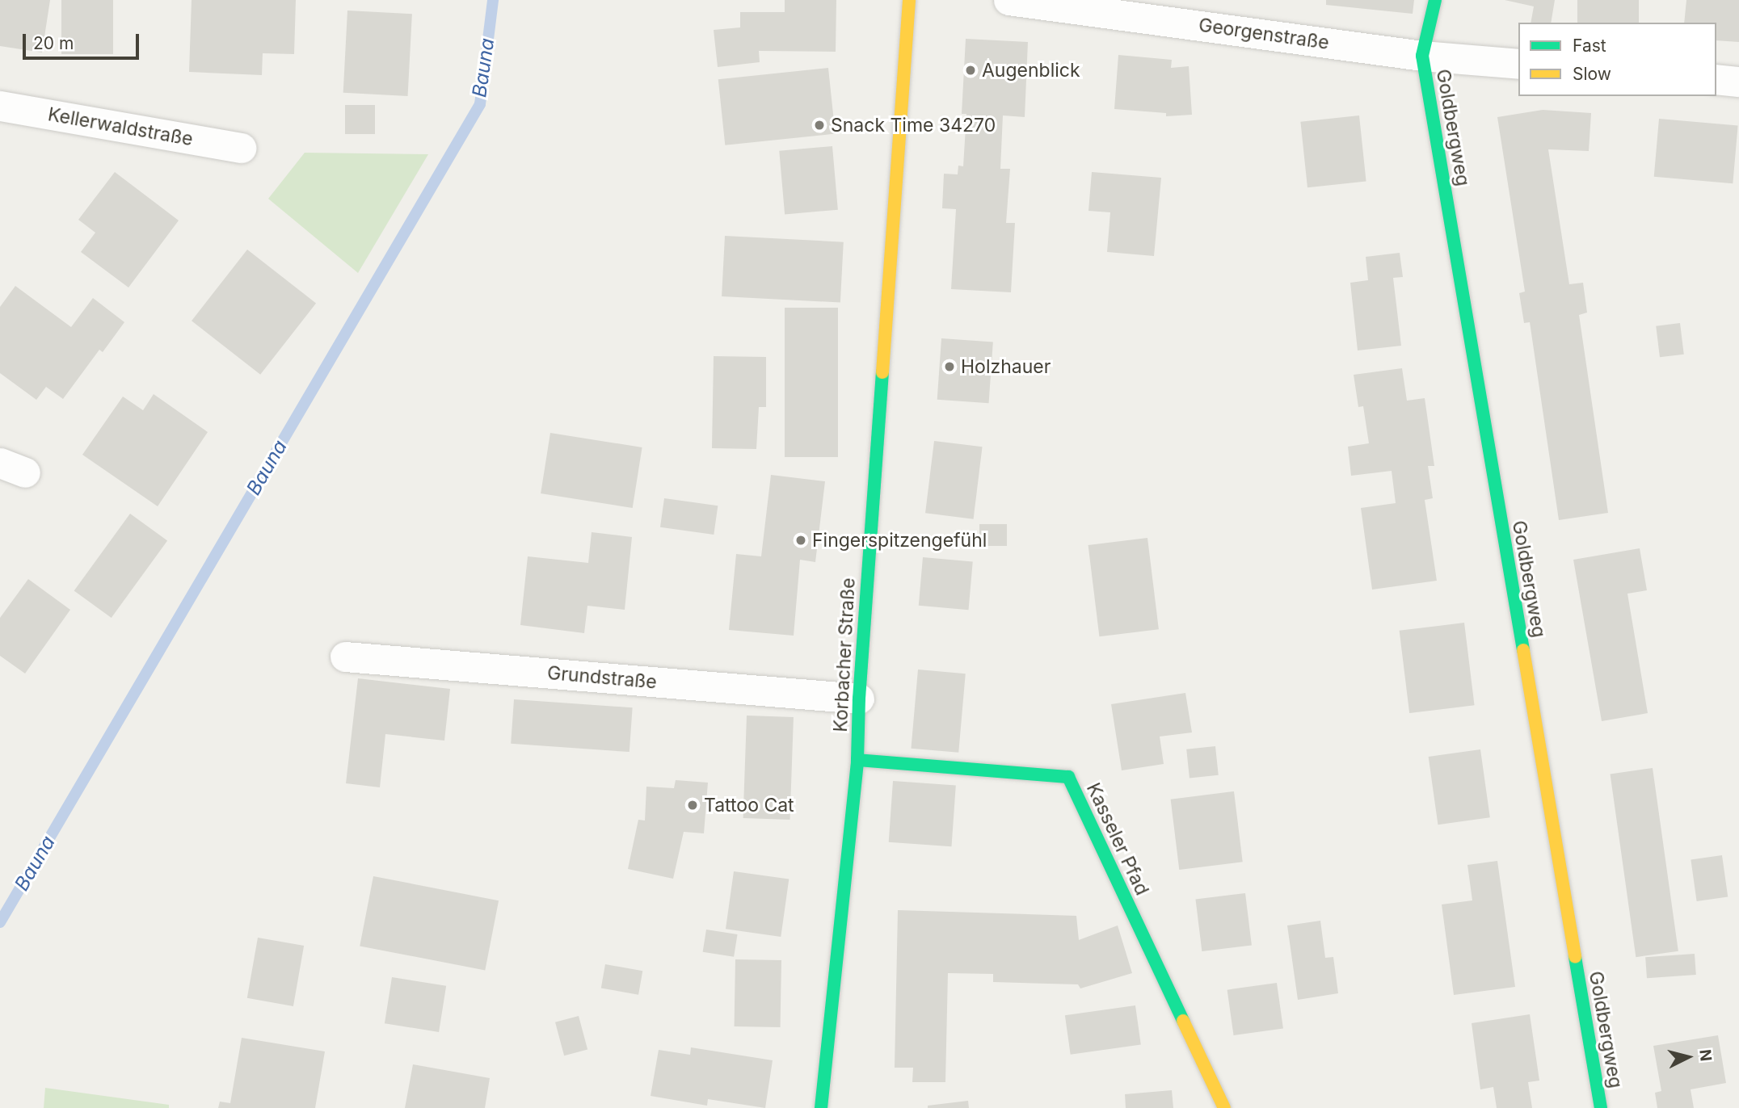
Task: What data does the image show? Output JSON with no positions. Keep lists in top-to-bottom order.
{
  "streets": {
    "street": [
      "Georgenstraße",
      "Kellerwaldstraße",
      "Goldbergweg",
      "Korbacher Straße",
      "Grundstraße",
      "Kasseler Pfad"
    ]
  },
  "crossings": [
    ["Georgenstraße", "Goldbergweg"],
    ["Korbacher Straße", "Grundstraße"],
    ["Korbacher Straße", "Kasseler Pfad"]
  ],
  "water": ["Bauna"],
  "places": [
    "Augenblick",
    "Snack Time 34270",
    "Holzhauer",
    "Fingerspitzengefühl",
    "Tattoo Cat"
  ],
  "legend": ["Fast", "Slow"],
  "scale_bar": "20 m",
  "north": "right"
}
